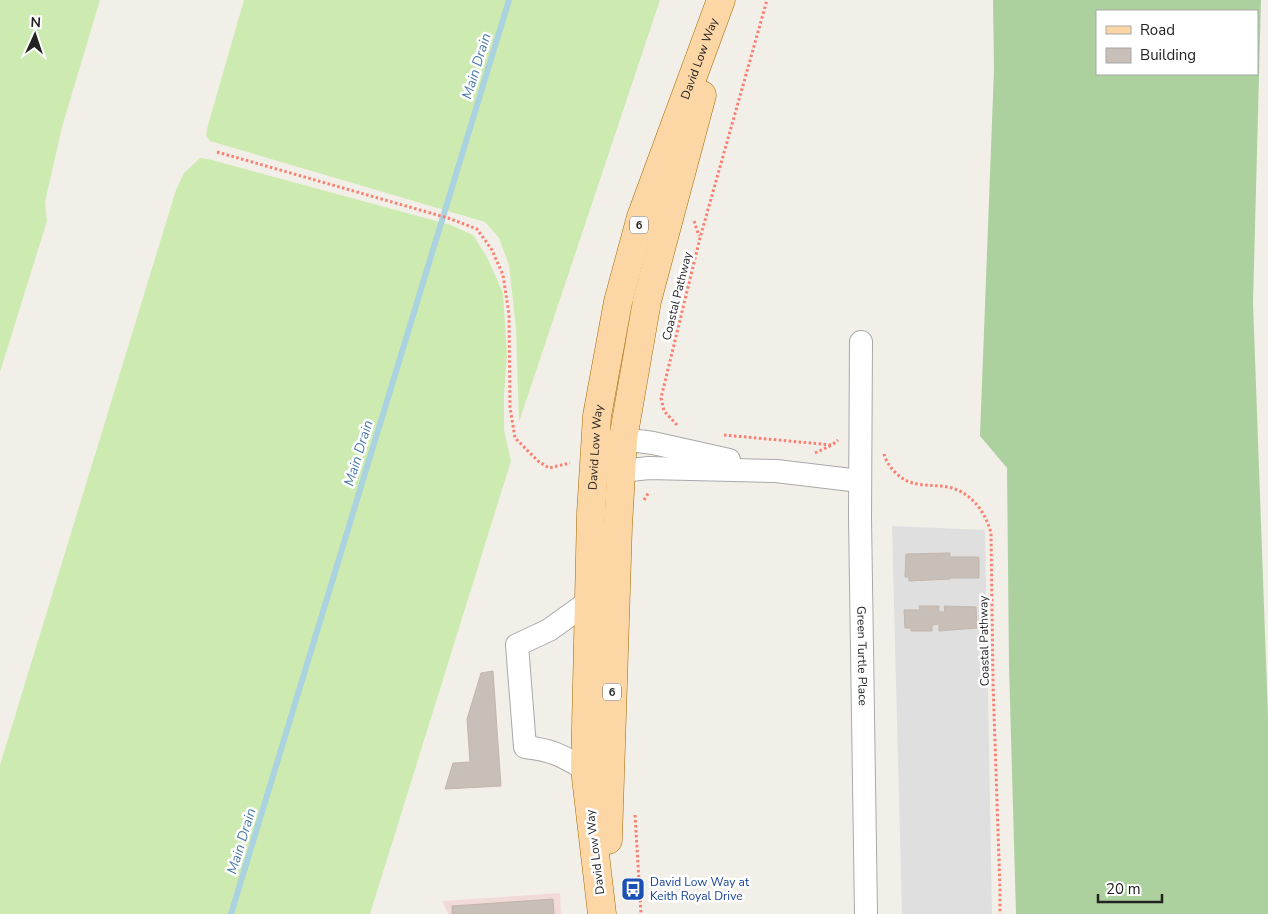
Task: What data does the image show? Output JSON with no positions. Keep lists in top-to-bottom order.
{
  "streets": {
    "main road": ["David Low Way", "6"],
    "street": ["Green Turtle Place"],
    "path": ["Coastal Pathway"]
  },
  "water": ["Main Drain"],
  "places": {
    "bus stop": ["David Low Way at Keith Royal Drive"]
  },
  "legend": ["Road", "Building"],
  "scale_bar": "20 m",
  "north": "top"
}
